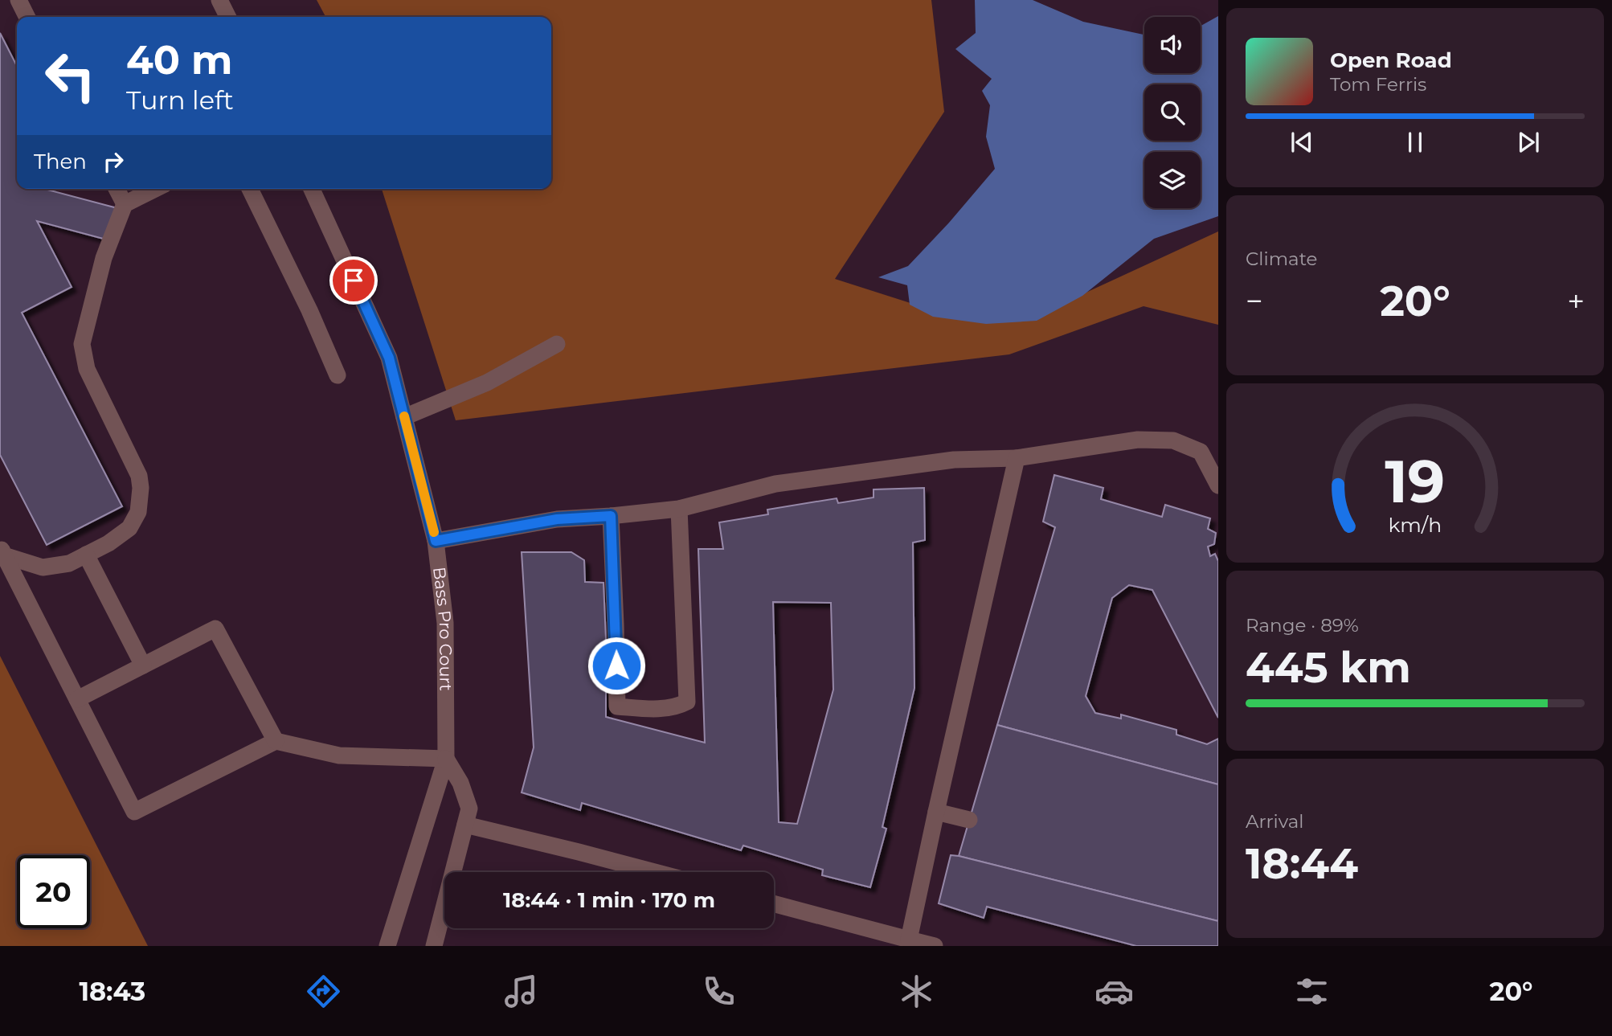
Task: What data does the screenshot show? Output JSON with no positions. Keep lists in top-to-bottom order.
{
  "streets": {
    "street": ["Bass Pro Court"]
  },
  "page": {
    "turn": ["40 m", "Turn left"],
    "song": ["Open Road", "Tom Ferris"],
    "then": "Then",
    "tile": [
      "Climate",
      ["Range · 89%", "445 km"],
      ["Arrival", "18:44"]
    ],
    "heat": ["−", "20°", "+"],
    "limit": "20",
    "trip": "18:44 · 1 min · 170 m",
    "tabs": ["18:43", "20°"],
    "gauge": ["19", "km/h"]
  }
}
